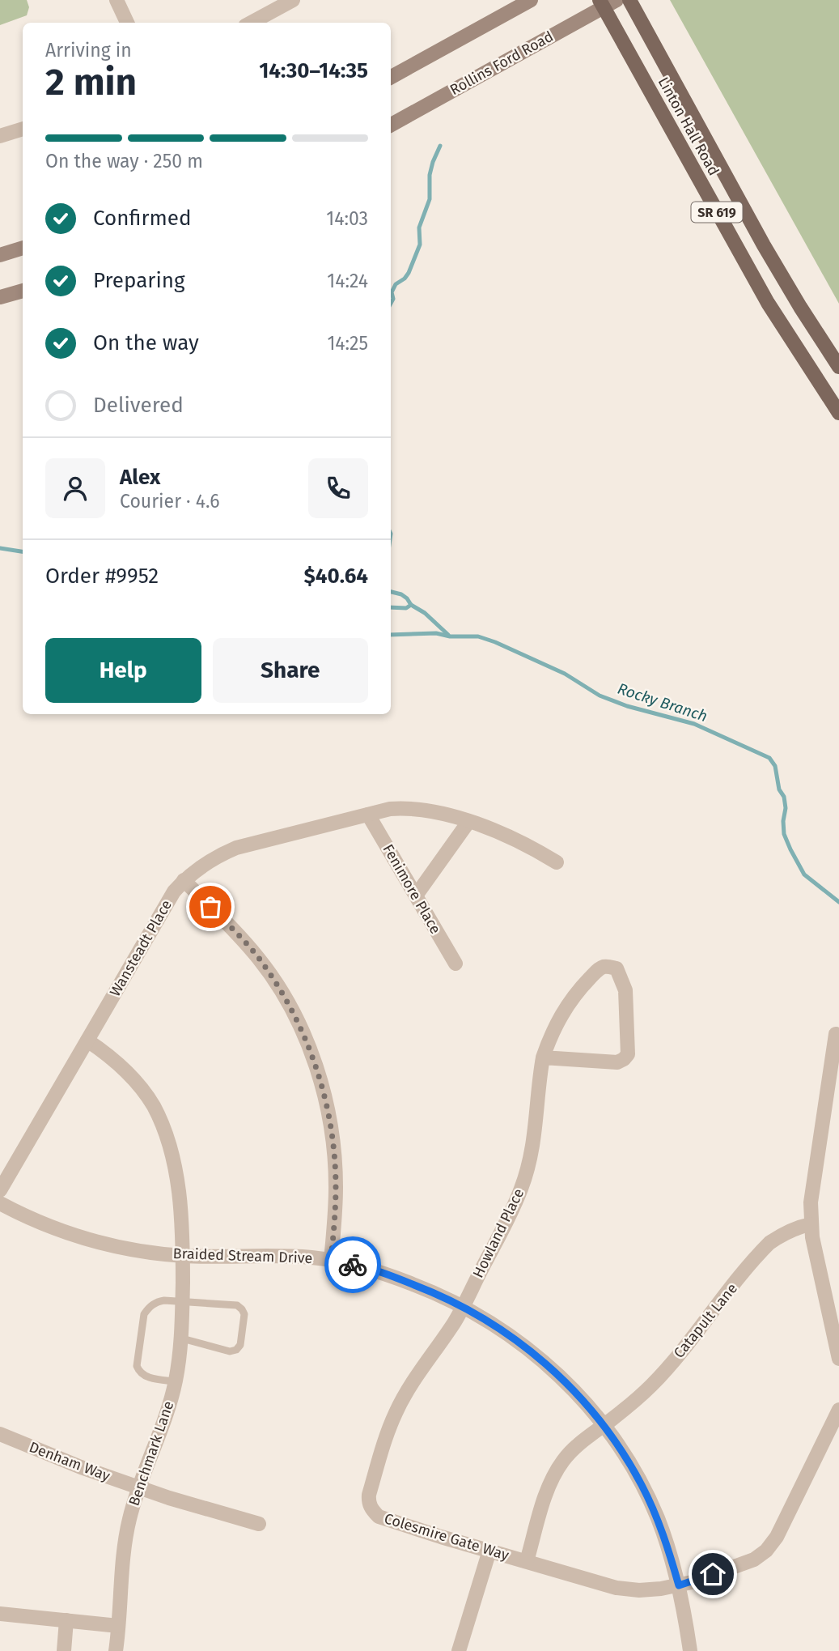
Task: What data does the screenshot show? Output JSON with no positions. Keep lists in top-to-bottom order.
{
  "streets": {
    "main road": ["Rollins Ford Road", "Linton Hall Road", "SR 619"],
    "street": [
      "Fenimore Place",
      "Wansteadt Place",
      "Howland Place",
      "Braided Stream Drive",
      "Catapult Lane",
      "Benchmark Lane",
      "Denham Way",
      "Colesmire Gate Way"
    ]
  },
  "crossings": [
    ["Rollins Ford Road", "Linton Hall Road"],
    ["Fenimore Place", "Wansteadt Place"],
    ["Wansteadt Place", "Benchmark Lane"],
    ["Howland Place", "Braided Stream Drive"],
    ["Howland Place", "Colesmire Gate Way"],
    ["Braided Stream Drive", "Catapult Lane"],
    ["Braided Stream Drive", "Benchmark Lane"],
    ["Braided Stream Drive", "Colesmire Gate Way"],
    ["Catapult Lane", "Colesmire Gate Way"],
    ["Benchmark Lane", "Denham Way"]
  ],
  "water": ["Rocky Branch"],
  "page": {
    "heading": ["2 min", "Arriving in", "14:30–14:35"],
    "panel": [
      "Alex",
      "Courier · 4.6",
      "Order #9952",
      "$40.64"
    ],
    "bar": "On the way · 250 m",
    "list": [
      ["Confirmed", "14:03"],
      ["Preparing", "14:24"],
      ["On the way", "14:25"],
      "Delivered"
    ],
    "buttons": ["Help", "Share"]
  }
}
